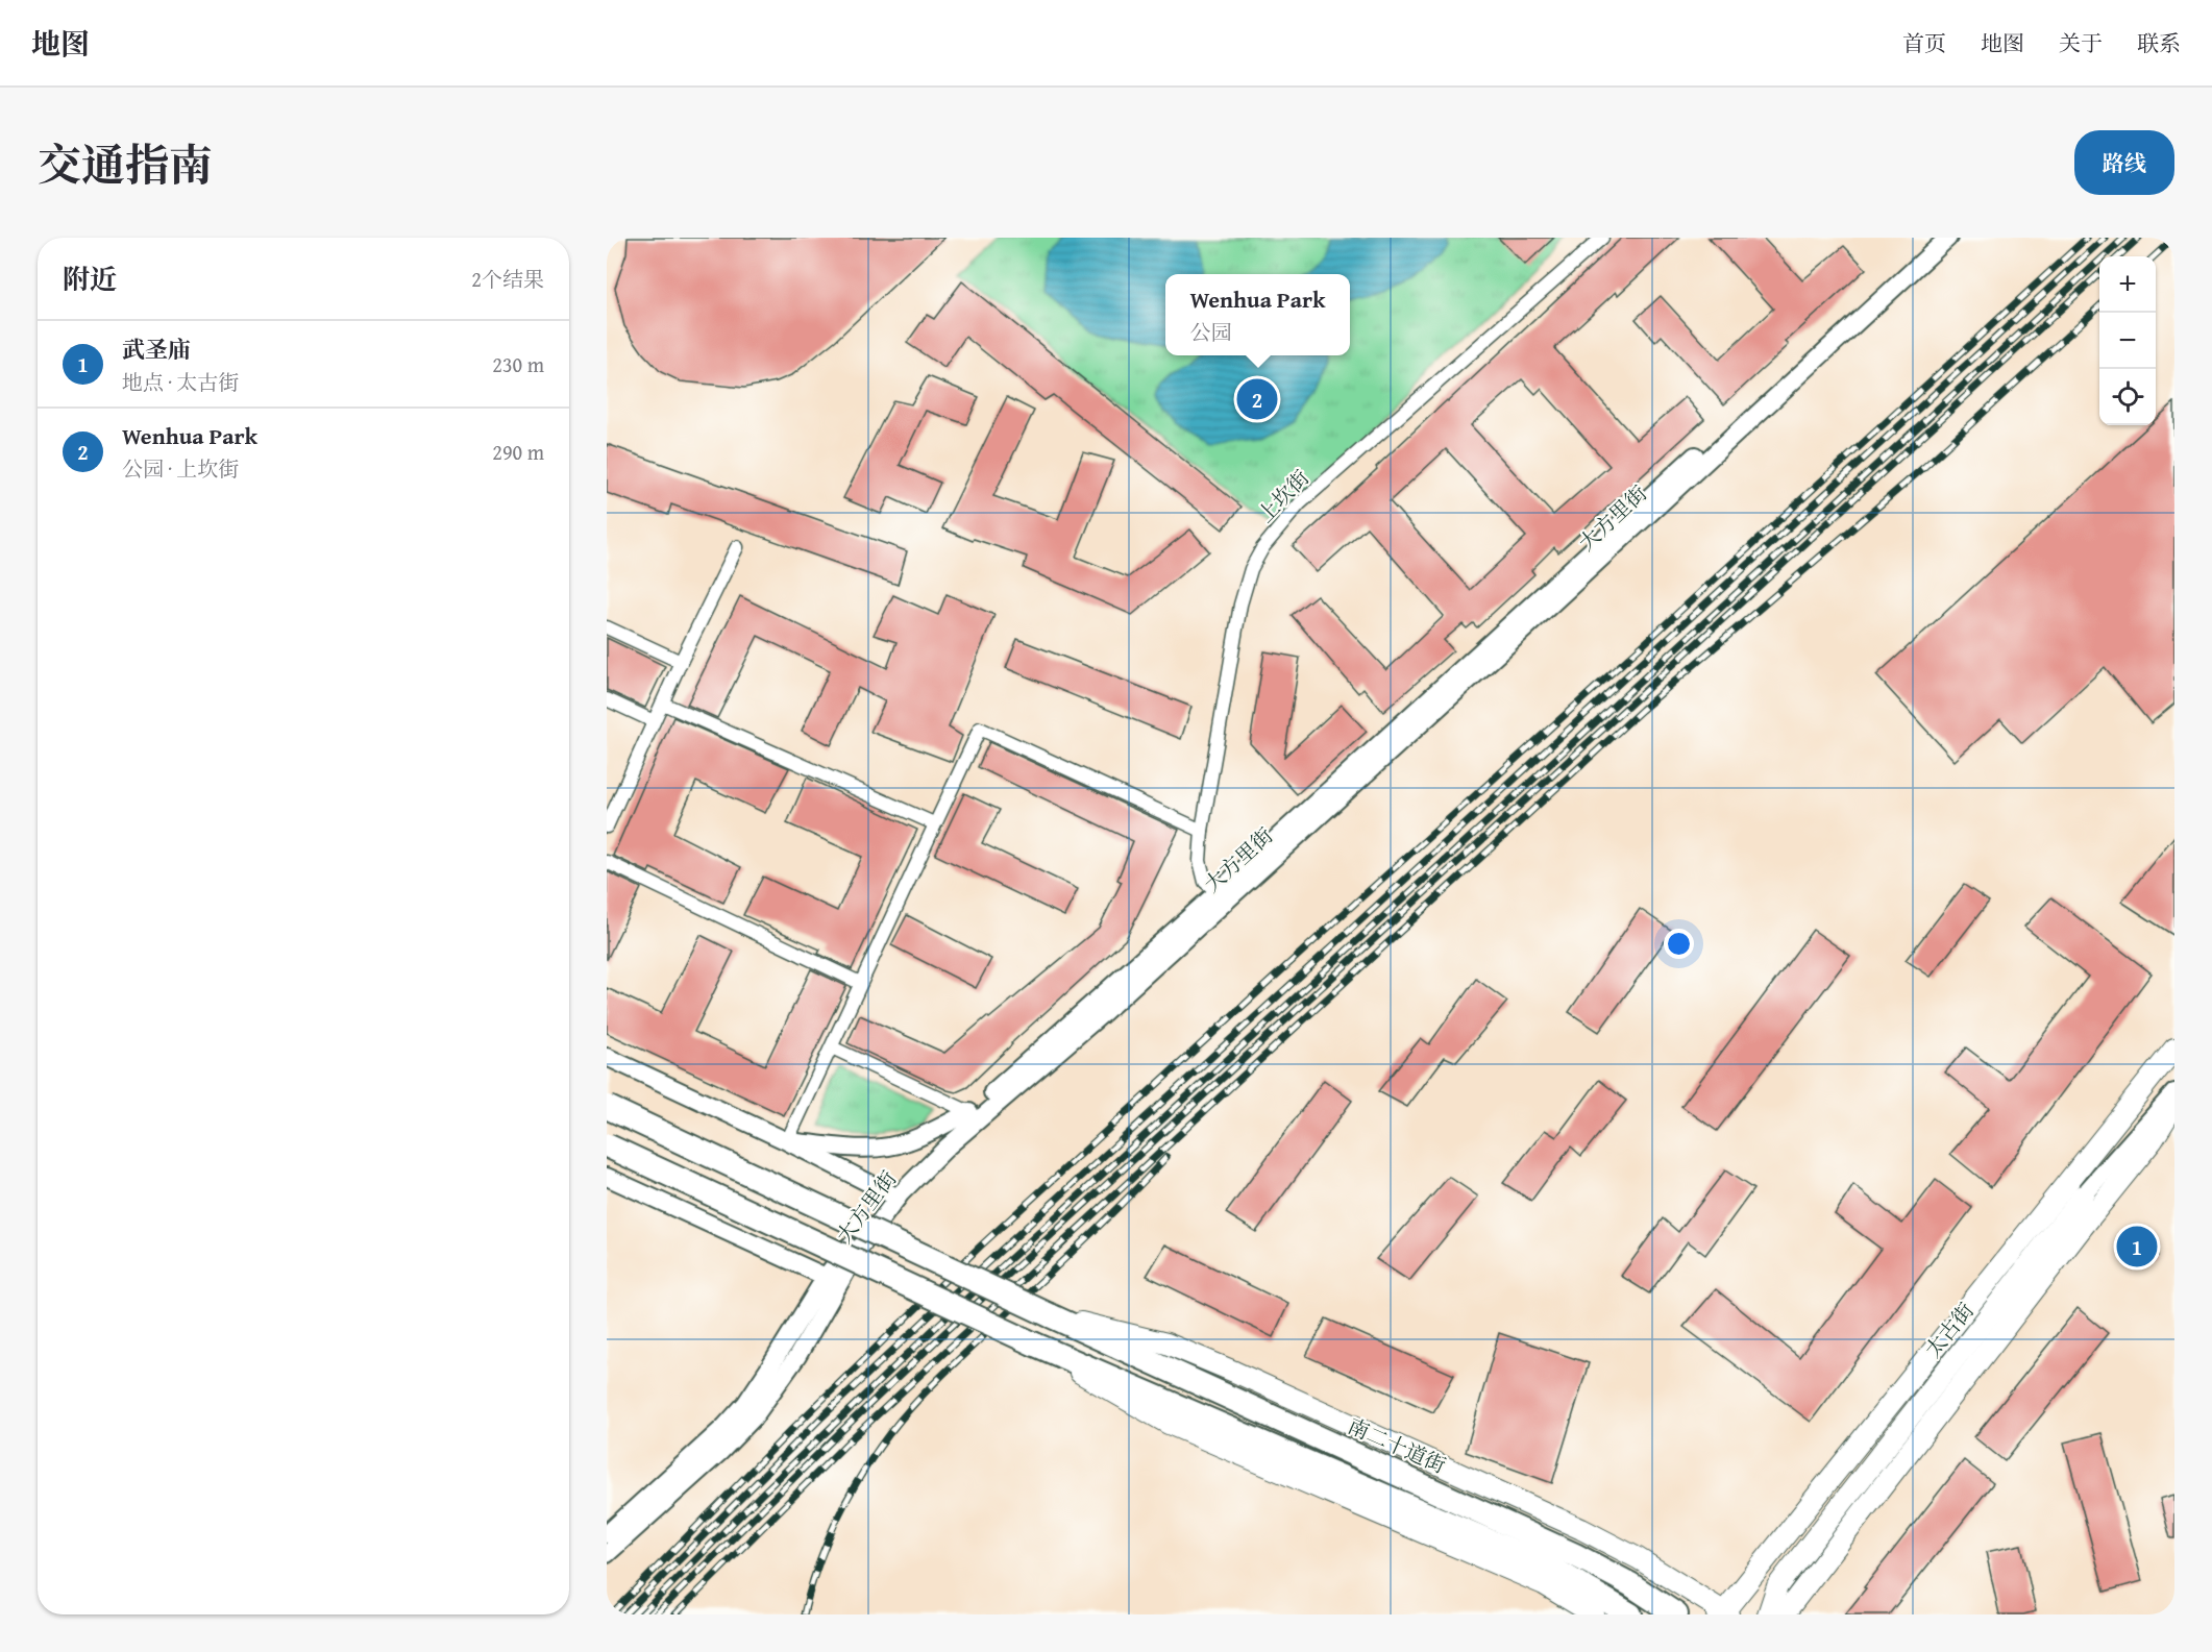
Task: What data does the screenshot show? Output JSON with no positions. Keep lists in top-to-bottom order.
{
  "streets": {
    "main road": ["大方里街", "太古街", "南二十道街"],
    "street": ["上坎街"]
  },
  "crossings": [
    ["上坎街", "大方里街"],
    ["太古街", "南二十道街"]
  ],
  "page": {
    "header": "地图",
    "nav": [
      "首页",
      "地图",
      "关于",
      "联系"
    ],
    "title": "交通指南",
    "buttons": "路线",
    "heading": ["附近", "2个结果"],
    "map_buttons": ["+", "−"],
    "popup": ["Wenhua Park", "公园"],
    "list": [
      {
        "mark": "1",
        "name": "武圣庙",
        "note": "地点 · 太古街",
        "value": "230 m"
      },
      {
        "mark": "2",
        "name": "Wenhua Park",
        "note": "公园 · 上坎街",
        "value": "290 m"
      }
    ],
    "pins": ["2", "1"]
  }
}
